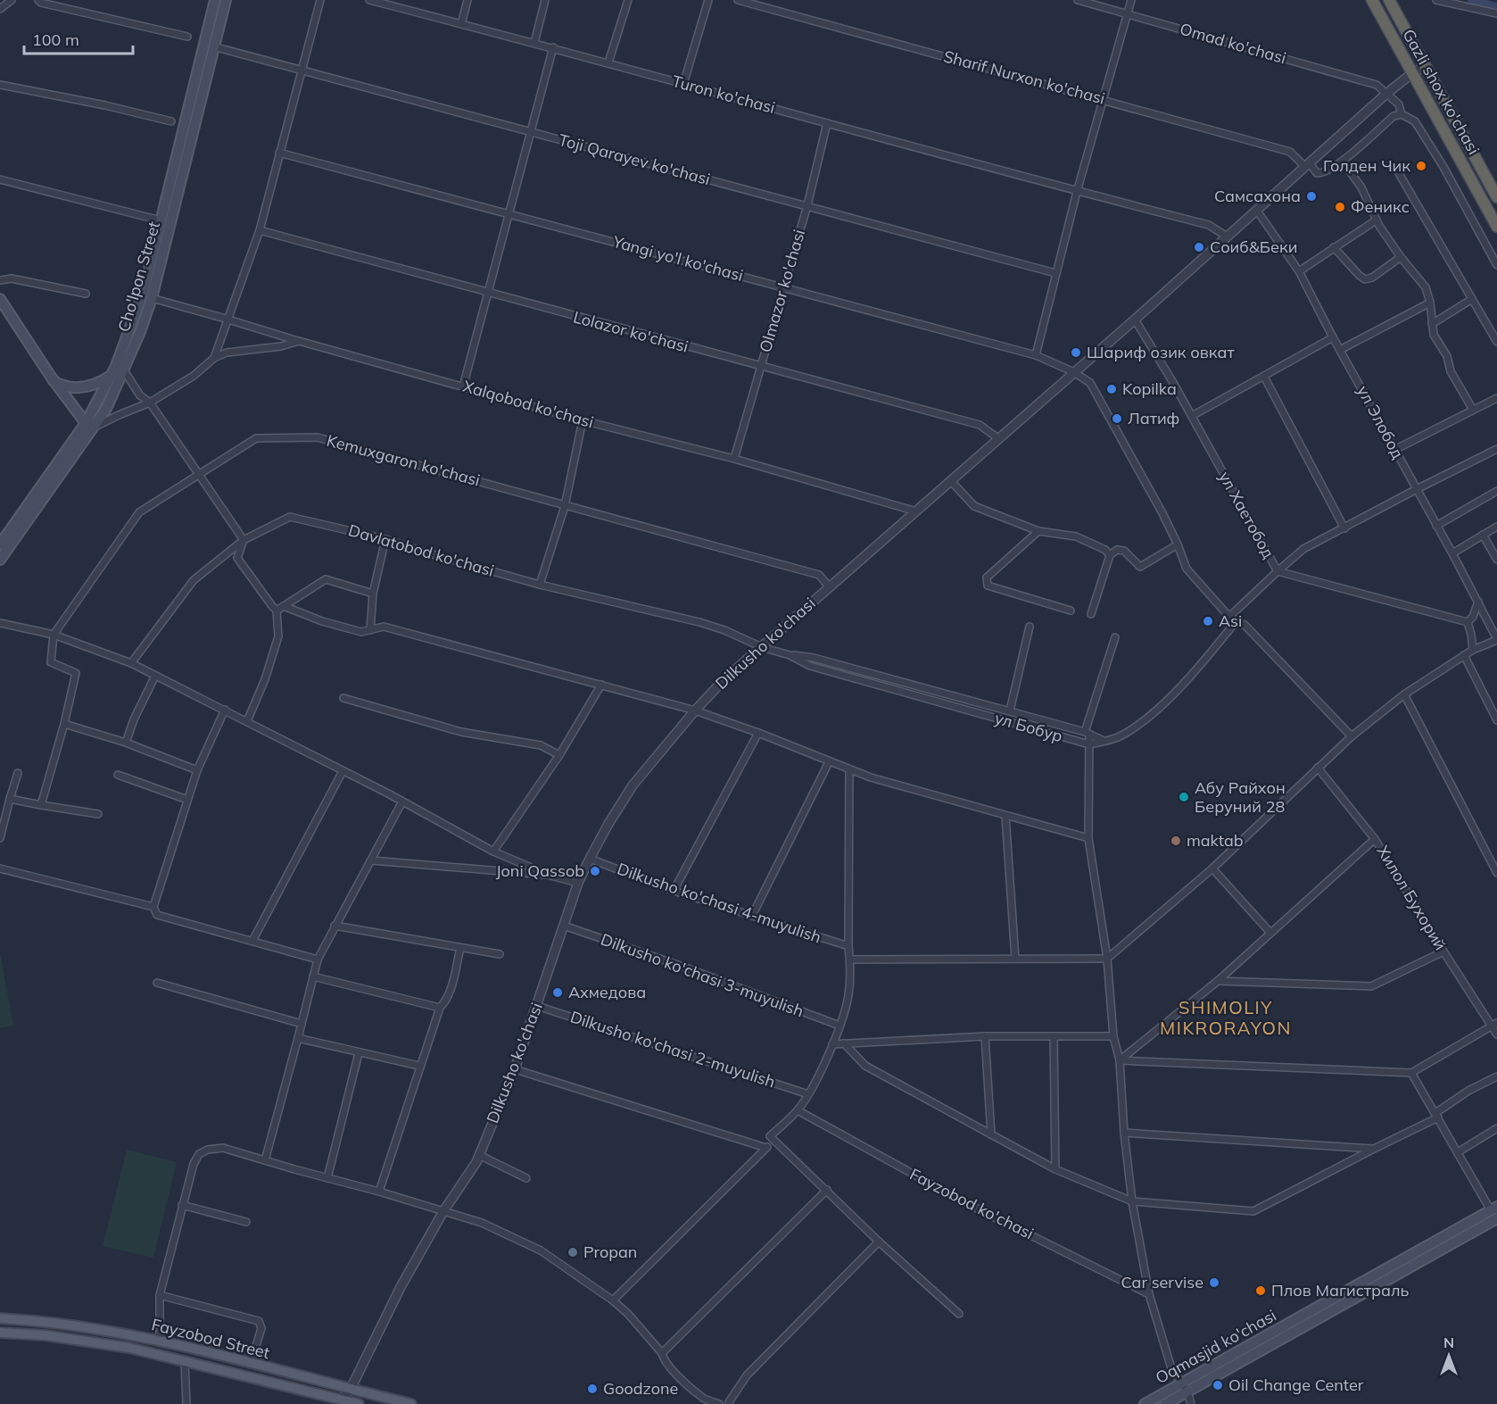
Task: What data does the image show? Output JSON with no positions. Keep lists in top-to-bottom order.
{
  "streets": {
    "highway": ["Gazli shox ko'chasi"],
    "main road": ["Cho'lpon Street", "Fayzobod Street", "Oqmasjid ko'chasi"],
    "street": [
      "Omad ko'chasi",
      "Sharif Nurxon ko'chasi",
      "Turon ko'chasi",
      "Toji Qarayev ko'chasi",
      "Yangi yo'l ko'chasi",
      "Olmazor ko'chasi",
      "Lolazor ko'chasi",
      "Xalqobod ko'chasi",
      "ул Элобод",
      "Kemuxgaron ko'chasi",
      "ул Хаетобод",
      "Davlatobod ko'chasi",
      "Dilkusho ko'chasi",
      "ул Бобур",
      "Хилол Бухорий",
      "Dilkusho ko'chasi 4-muyulish",
      "Dilkusho ko'chasi 3-muyulish",
      "Dilkusho ko'chasi 2-muyulish",
      "Fayzobod ko'chasi"
    ]
  },
  "crossings": [
    ["Omad ko'chasi", "Dilkusho ko'chasi"],
    ["Sharif Nurxon ko'chasi", "Dilkusho ko'chasi"],
    ["Gazli shox ko'chasi", "Dilkusho ko'chasi"],
    ["Turon ko'chasi", "Olmazor ko'chasi"],
    ["Turon ko'chasi", "Dilkusho ko'chasi"],
    ["Toji Qarayev ko'chasi", "Cho'lpon Street"],
    ["Toji Qarayev ko'chasi", "Olmazor ko'chasi"],
    ["Yangi yo'l ko'chasi", "Olmazor ko'chasi"],
    ["Yangi yo'l ko'chasi", "Dilkusho ko'chasi"],
    ["Cho'lpon Street", "Xalqobod ko'chasi"],
    ["Olmazor ko'chasi", "Lolazor ko'chasi"],
    ["Olmazor ko'chasi", "Xalqobod ko'chasi"],
    ["Lolazor ko'chasi", "Dilkusho ko'chasi"],
    ["Xalqobod ko'chasi", "Dilkusho ko'chasi"],
    ["ул Элобод", "Dilkusho ko'chasi"],
    ["Kemuxgaron ko'chasi", "Dilkusho ko'chasi"],
    ["ул Хаетобод", "Dilkusho ko'chasi"],
    ["Davlatobod ko'chasi", "Dilkusho ko'chasi"],
    ["Davlatobod ko'chasi", "ул Бобур"],
    ["Dilkusho ko'chasi", "ул Бобур"],
    ["Dilkusho ko'chasi", "Dilkusho ko'chasi 4-muyulish"],
    ["Dilkusho ko'chasi", "Dilkusho ko'chasi 3-muyulish"],
    ["Dilkusho ko'chasi", "Dilkusho ko'chasi 2-muyulish"],
    ["Dilkusho ko'chasi", "Fayzobod Street"]
  ],
  "districts": ["SHIMOLIY MIKRORAYON"],
  "places": [
    "Голден Чик",
    "Самсахона",
    "Феникс",
    "Соиб&Беки",
    "Шариф озик овкат",
    "Kopilka",
    "Латиф",
    "Asi",
    "Абу Райхон Беруний 28",
    "maktab",
    "Joni Qassob",
    "Ахмедова",
    "Propan",
    "Car servise",
    "Плов Магистраль",
    "Oil Change Center",
    "Goodzone"
  ],
  "scale_bar": "100 m",
  "north": "top"
}
